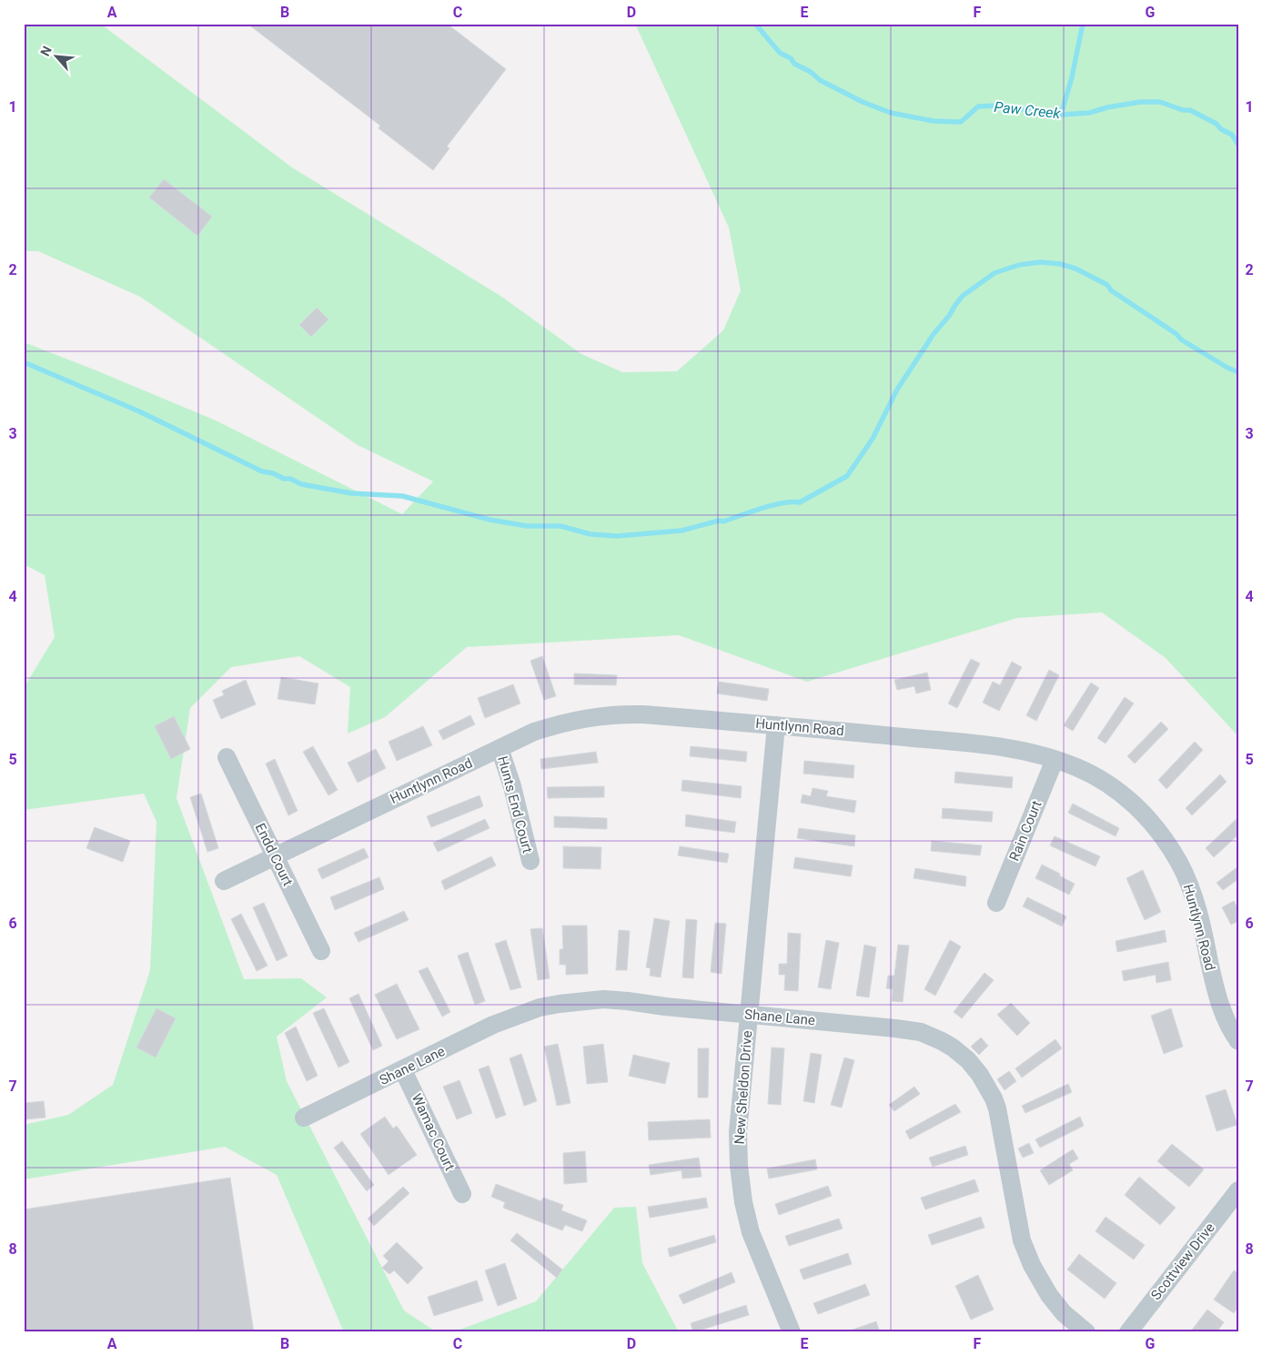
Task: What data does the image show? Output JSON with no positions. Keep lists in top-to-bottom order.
{
  "streets": {
    "street": [
      "Huntlynn Road",
      "Hunts End Court",
      "Rain Court",
      "Endd Court",
      "Shane Lane",
      "New Sheldon Drive",
      "Wamac Court",
      "Scottview Drive"
    ]
  },
  "crossings": [
    ["Huntlynn Road", "Hunts End Court"],
    ["Huntlynn Road", "Rain Court"],
    ["Huntlynn Road", "Endd Court"],
    ["Huntlynn Road", "New Sheldon Drive"],
    ["Shane Lane", "New Sheldon Drive"],
    ["Shane Lane", "Wamac Court"]
  ],
  "water": ["Paw Creek"],
  "north": "top left",
  "grid": {
    "columns": [
      "A",
      "B",
      "C",
      "D",
      "E",
      "F",
      "G"
    ],
    "rows": [
      "1",
      "2",
      "3",
      "4",
      "5",
      "6",
      "7",
      "8"
    ]
  }
}
